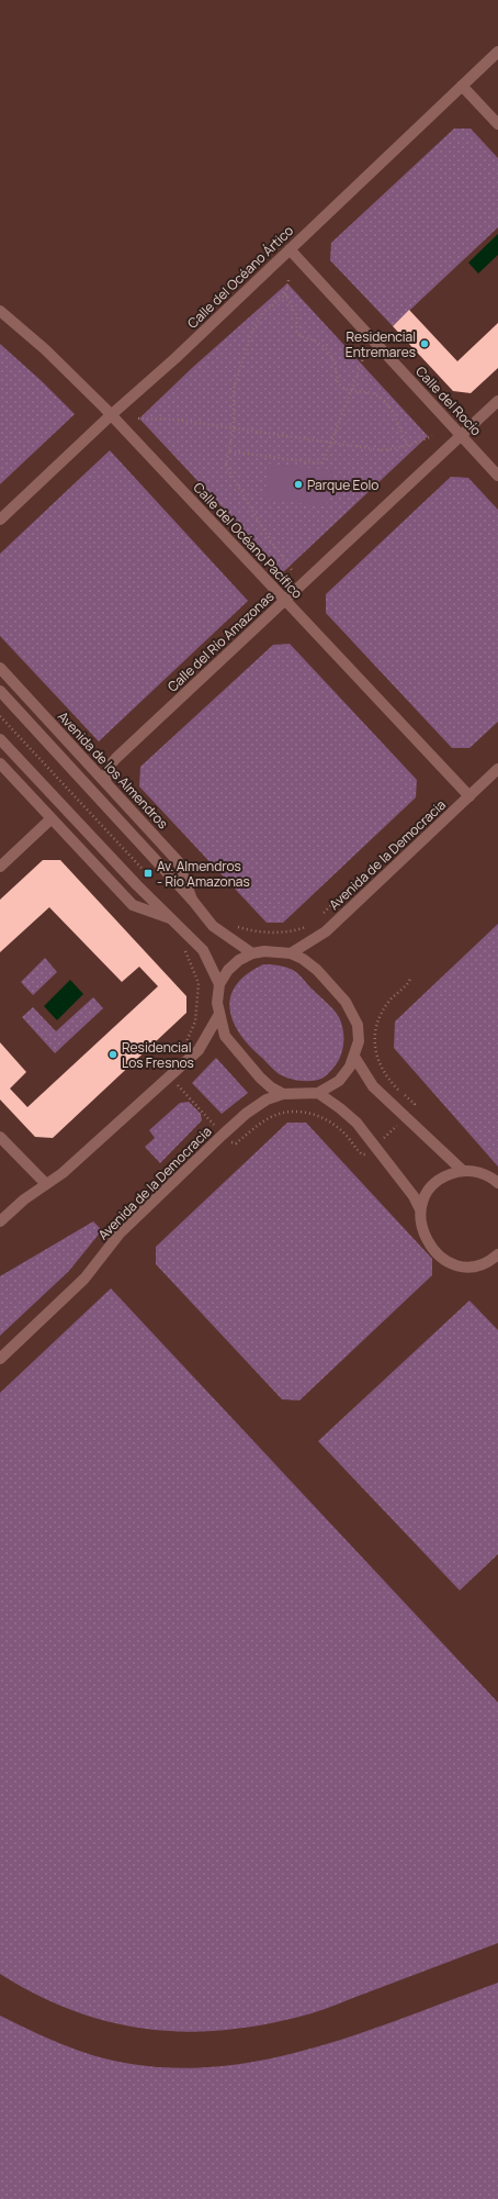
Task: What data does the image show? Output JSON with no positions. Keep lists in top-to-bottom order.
{
  "streets": {
    "street": [
      "Calle del Océano Ártico",
      "Calle del Rocío",
      "Calle del Océano Pacífico",
      "Calle del Río Amazonas",
      "Avenida de los Almendros",
      "Avenida de la Democracia"
    ]
  },
  "crossings": [
    ["Calle del Océano Ártico", "Calle del Rocío"],
    ["Calle del Océano Ártico", "Calle del Océano Pacífico"],
    ["Calle del Rocío", "Calle del Río Amazonas"],
    ["Calle del Océano Pacífico", "Calle del Río Amazonas"],
    ["Calle del Océano Pacífico", "Avenida de la Democracia"],
    ["Calle del Río Amazonas", "Avenida de los Almendros"],
    ["Avenida de los Almendros", "Avenida de la Democracia"]
  ],
  "places": {
    "other": ["Residencial Entremares", "Parque Eolo", "Residencial Los Fresnos"],
    "transit": ["Av. Almendros - Río Amazonas"]
  }
}
